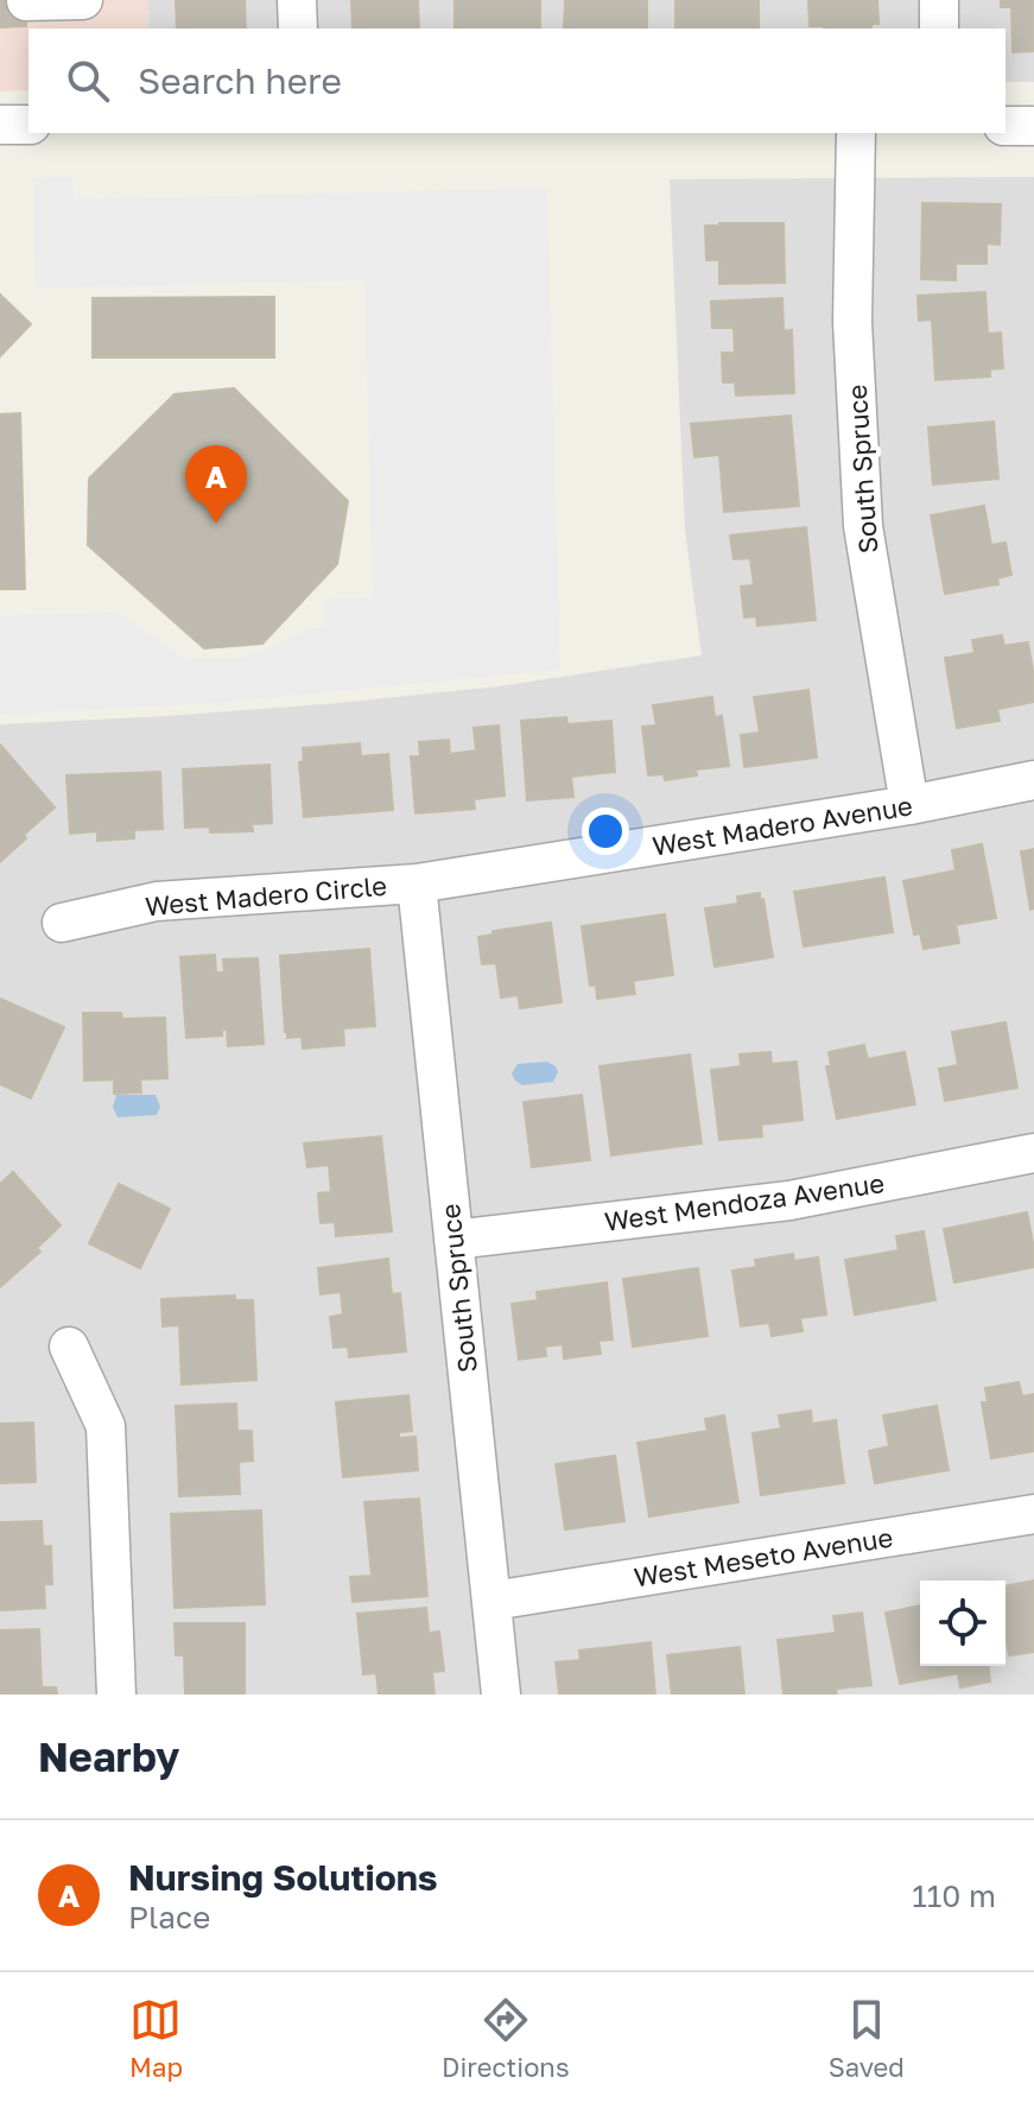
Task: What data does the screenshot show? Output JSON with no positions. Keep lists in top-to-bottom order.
{
  "streets": {
    "street": [
      "South Spruce",
      "West Madero Avenue",
      "West Madero Circle",
      "West Mendoza Avenue",
      "West Meseto Avenue"
    ]
  },
  "crossings": [
    ["South Spruce", "West Madero Avenue"],
    ["South Spruce", "West Madero Circle"],
    ["South Spruce", "West Mendoza Avenue"],
    ["South Spruce", "West Meseto Avenue"],
    ["West Madero Avenue", "West Madero Circle"]
  ],
  "page": {
    "search": "Search here",
    "pins": "A",
    "heading": "Nearby",
    "list": [
      {
        "mark": "A",
        "name": "Nursing Solutions",
        "note": "Place",
        "value": "110 m"
      }
    ],
    "nav": ["Map", "Directions", "Saved"]
  }
}
